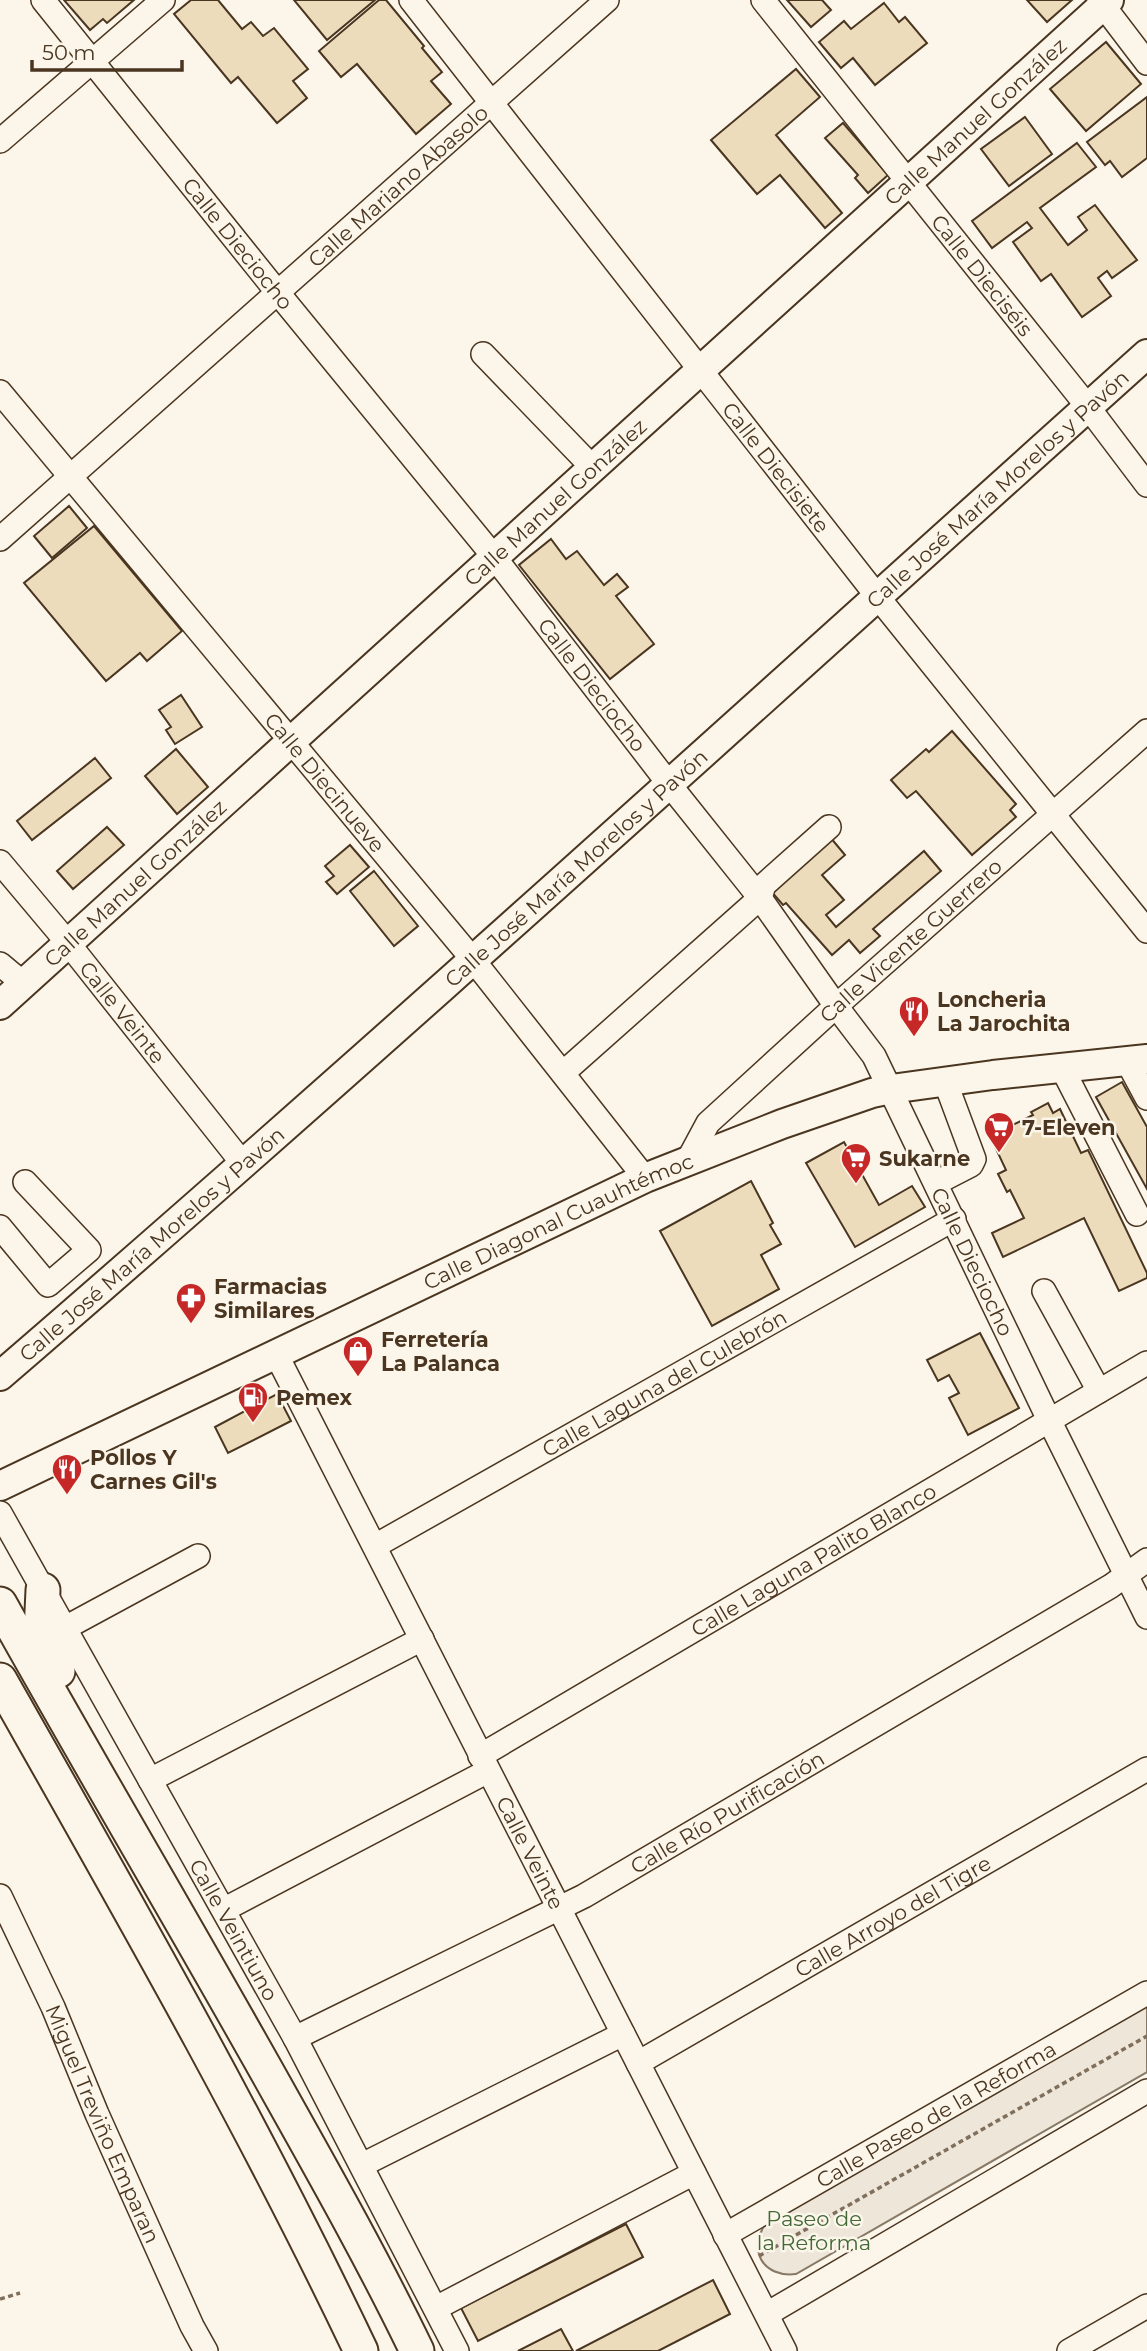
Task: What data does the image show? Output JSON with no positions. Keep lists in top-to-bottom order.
{
  "streets": {
    "main road": ["Calle Manuel González", "Calle José María Morelos y Pavón", "Calle Diagonal Cuauhtémoc"],
    "street": [
      "Calle Mariano Abasolo",
      "Calle Dieciocho",
      "Calle Dieciséis",
      "Calle Diecisiete",
      "Calle Diecinueve",
      "Calle Vicente Guerrero",
      "Calle Veinte",
      "Calle Laguna del Culebrón",
      "Calle Laguna Palito Blanco",
      "Calle Río Purificación",
      "Calle Arroyo del Tigre",
      "Calle Veintiuno",
      "Calle Paseo de la Reforma",
      "Miguel Treviño Emparan"
    ]
  },
  "crossings": [
    ["Calle Manuel González", "Calle Dieciocho"],
    ["Calle Manuel González", "Calle Dieciséis"],
    ["Calle Manuel González", "Calle Diecisiete"],
    ["Calle Manuel González", "Calle Diecinueve"],
    ["Calle Manuel González", "Calle Veinte"],
    ["Calle Mariano Abasolo", "Calle Dieciocho"],
    ["Calle Mariano Abasolo", "Calle Diecisiete"],
    ["Calle Mariano Abasolo", "Calle Diecinueve"],
    ["Calle Dieciocho", "Calle José María Morelos y Pavón"],
    ["Calle Dieciocho", "Calle Vicente Guerrero"],
    ["Calle Dieciocho", "Calle Diagonal Cuauhtémoc"],
    ["Calle Dieciocho", "Calle Laguna del Culebrón"],
    ["Calle Dieciocho", "Calle Laguna Palito Blanco"],
    ["Calle Dieciocho", "Calle Río Purificación"],
    ["Calle Dieciséis", "Calle José María Morelos y Pavón"],
    ["Calle Diecisiete", "Calle José María Morelos y Pavón"],
    ["Calle Diecisiete", "Calle Vicente Guerrero"],
    ["Calle José María Morelos y Pavón", "Calle Diecinueve"],
    ["Calle José María Morelos y Pavón", "Calle Veinte"],
    ["Calle Diecinueve", "Calle Diagonal Cuauhtémoc"],
    ["Calle Vicente Guerrero", "Calle Diagonal Cuauhtémoc"],
    ["Calle Veinte", "Calle Diagonal Cuauhtémoc"],
    ["Calle Veinte", "Calle Laguna del Culebrón"],
    ["Calle Veinte", "Calle Laguna Palito Blanco"],
    ["Calle Veinte", "Calle Río Purificación"],
    ["Calle Veinte", "Calle Arroyo del Tigre"],
    ["Calle Veinte", "Calle Paseo de la Reforma"],
    ["Calle Laguna Palito Blanco", "Calle Veintiuno"],
    ["Calle Río Purificación", "Calle Veintiuno"]
  ],
  "parks": ["Paseo de la Reforma"],
  "places": {
    "restaurant": ["Loncheria La Jarochita", "Pollos Y Carnes Gil's"],
    "supermarket": ["7-Eleven", "Sukarne"],
    "pharmacy": ["Farmacias Similares"],
    "shop": ["Ferretería La Palanca"],
    "fuel station": ["Pemex"]
  },
  "scale_bar": "50 m"
}
